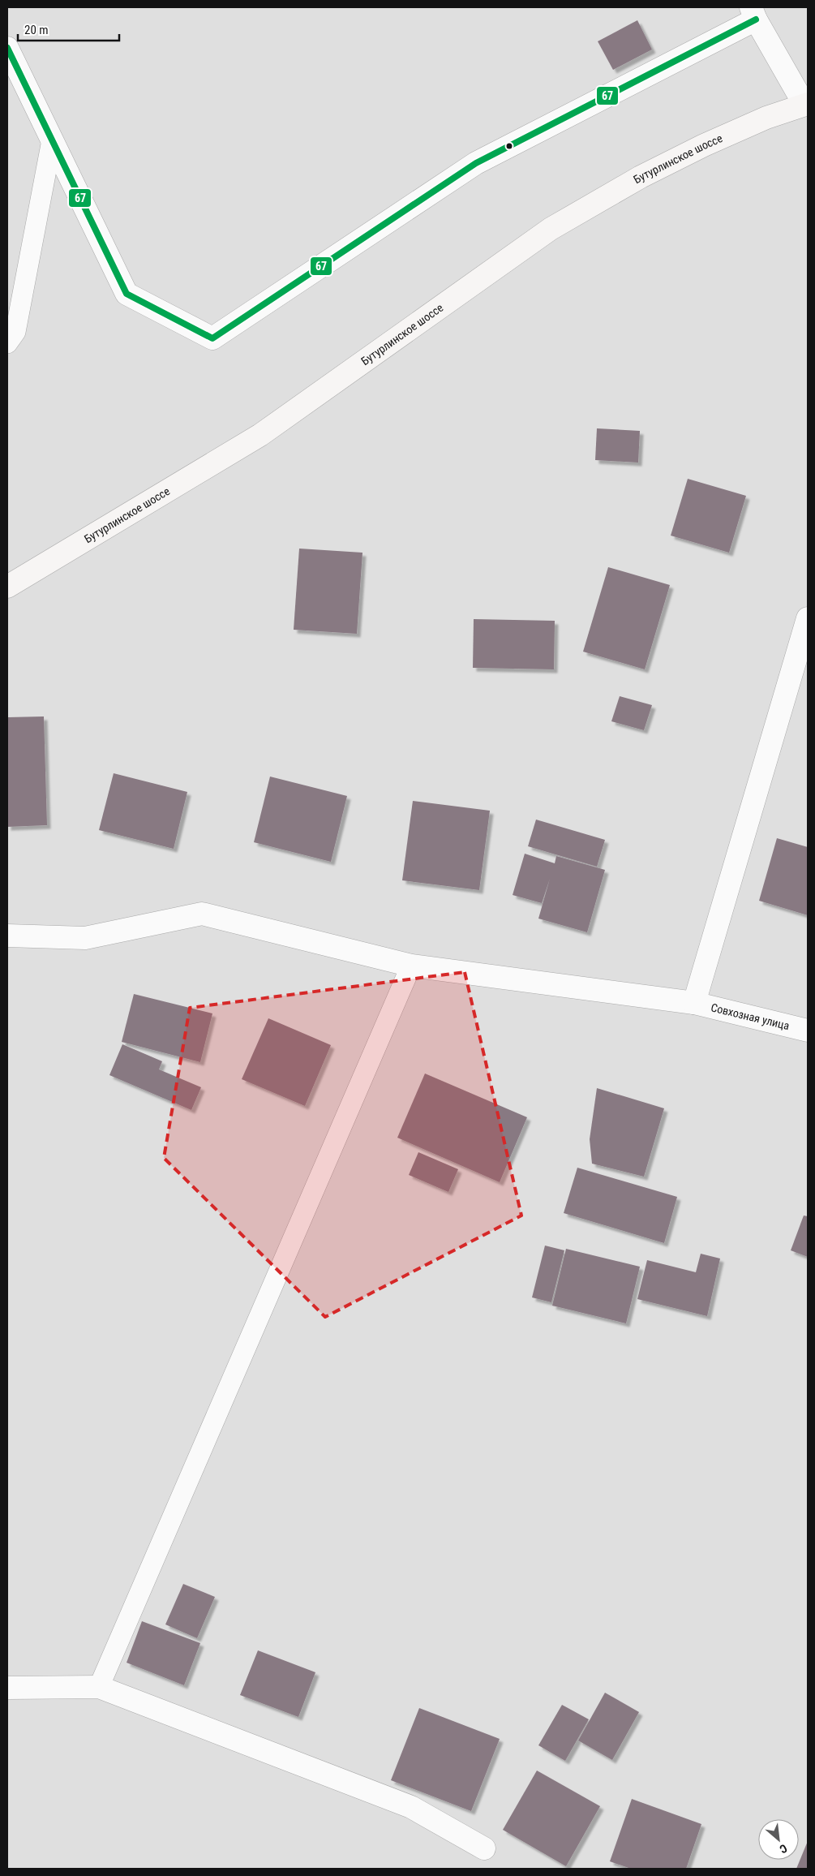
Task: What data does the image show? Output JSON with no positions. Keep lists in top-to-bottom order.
{
  "streets": {
    "main road": ["Бутурлинское шоссе"],
    "street": ["Совхозная улица"]
  },
  "lines": ["transit line 67"],
  "scale_bar": "20 m",
  "north": "bottom right"
}
